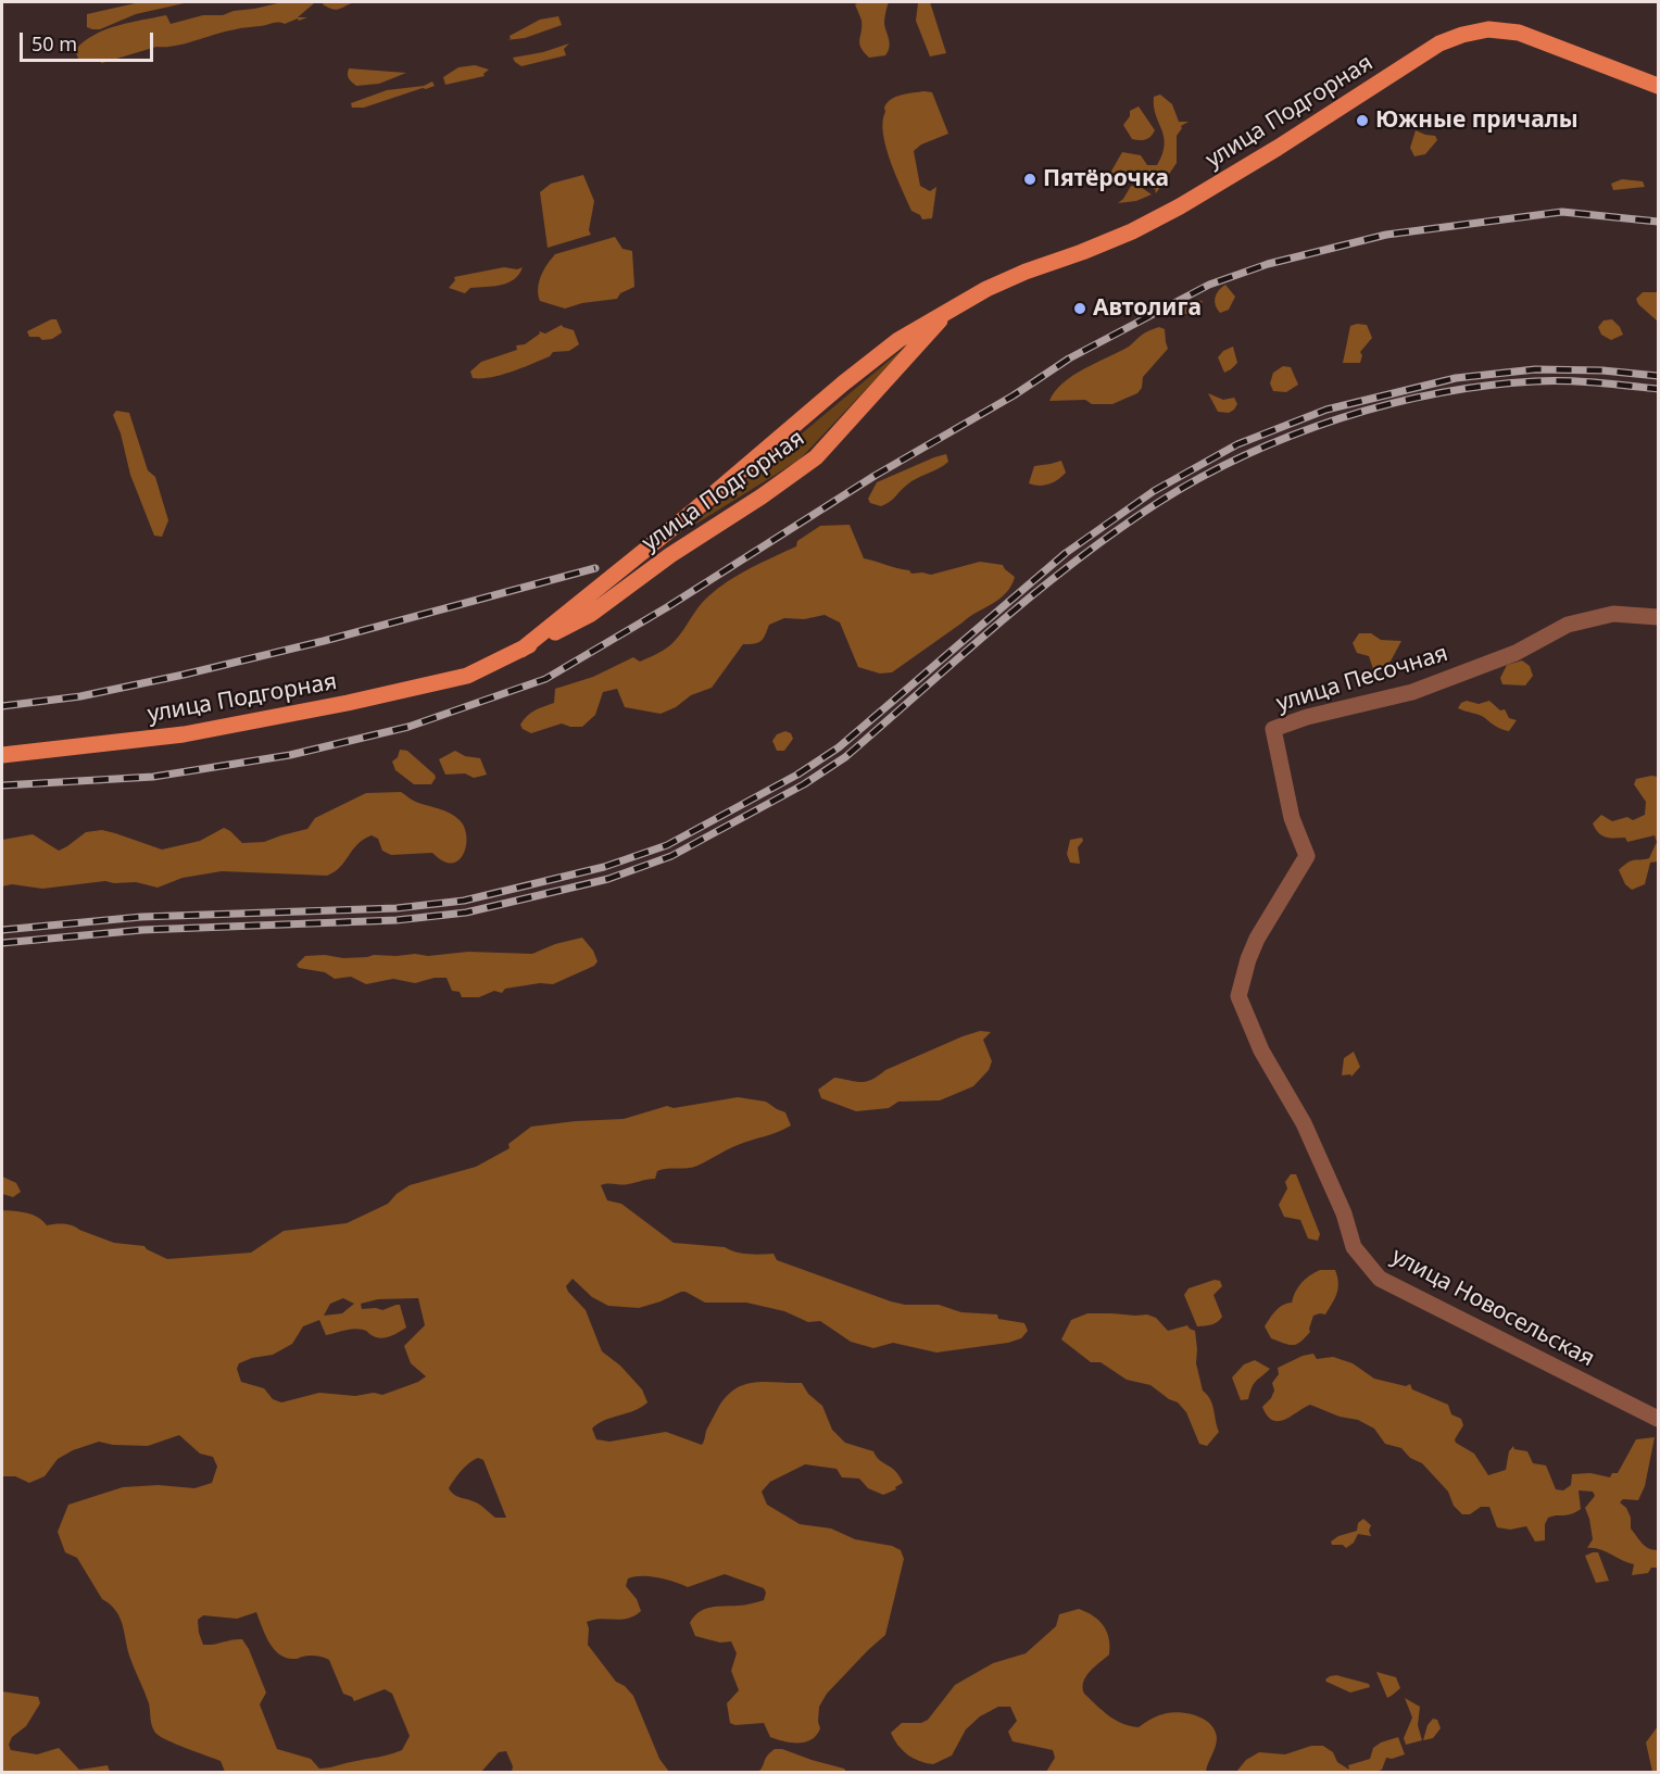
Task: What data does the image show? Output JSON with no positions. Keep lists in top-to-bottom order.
{
  "streets": {
    "main road": ["улица Подгорная"],
    "street": ["улица Песочная", "улица Новосельская"]
  },
  "crossings": [
    ["улица Песочная", "улица Новосельская"]
  ],
  "places": ["Южные причалы", "Пятёрочка", "Автолига"],
  "scale_bar": "50 m"
}
